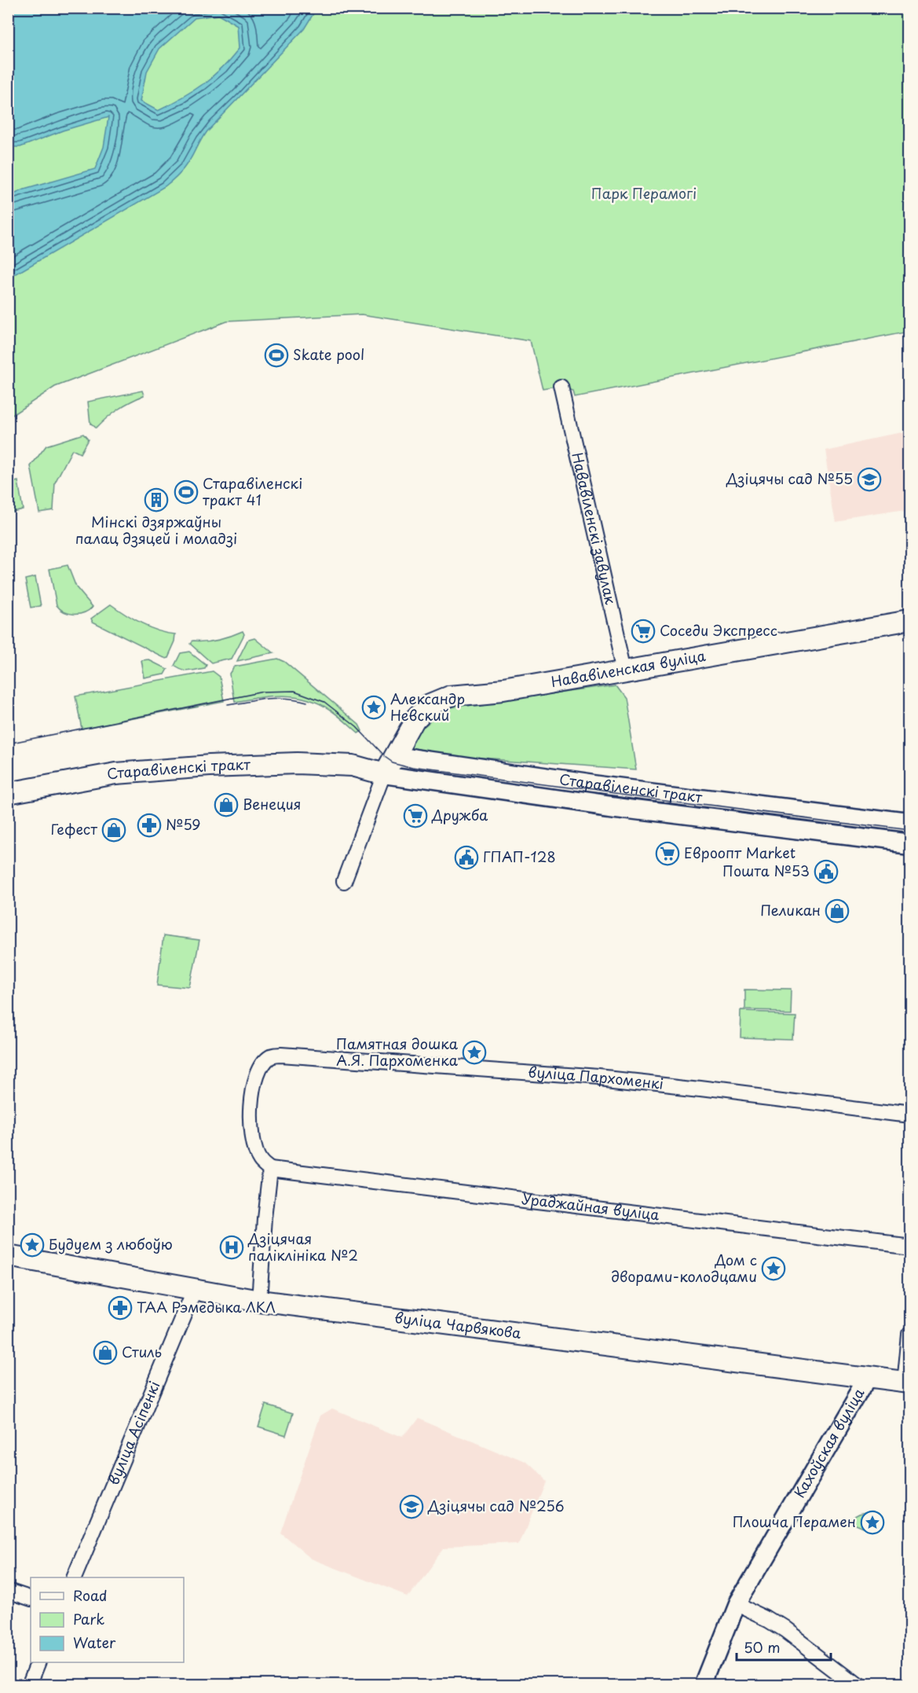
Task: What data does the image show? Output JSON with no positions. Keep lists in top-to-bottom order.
{
  "streets": {
    "main road": ["Нававіленская вуліца", "Старавіленскі тракт", "вуліца Чарвякова"],
    "street": [
      "Нававіленскі завулак",
      "вуліца Пархоменкі",
      "Ураджайная вуліца",
      "вуліца Асіпенкі",
      "Кахоўская вуліца"
    ]
  },
  "crossings": [
    ["Нававіленскі завулак", "Нававіленская вуліца"],
    ["Нававіленская вуліца", "Старавіленскі тракт"],
    ["вуліца Пархоменкі", "Ураджайная вуліца"],
    ["вуліца Чарвякова", "вуліца Асіпенкі"],
    ["вуліца Чарвякова", "Кахоўская вуліца"]
  ],
  "parks": ["Парк Перамогі"],
  "places": {
    "sports": ["Skate pool", "Старавіленскі тракт 41"],
    "school or university": ["Дзіцячы сад №55", "Дзіцячы сад №256"],
    "building": ["Мінскі дзяржаўны палац дзяцей і моладзі"],
    "supermarket": ["Соседи Экспресс", "Дружба", "Евроопт Market"],
    "place": [
      "Александр Невский",
      "Памятная дошка А.Я. Пархоменка",
      "Будуем з любоўю",
      "Дом с дворами-колодцами",
      "Плошча Перамен"
    ],
    "shop": [
      "Венеция",
      "Гефест",
      "Пеликан",
      "Стиль"
    ],
    "pharmacy": ["№59", "ТАА Рэмедыка ЛКЛ"],
    "public building": ["ГПАП-128", "Пошта №53"],
    "hospital": ["Дзіцячая паліклініка №2"]
  },
  "legend": ["Road", "Park", "Water"],
  "scale_bar": "50 m"
}
